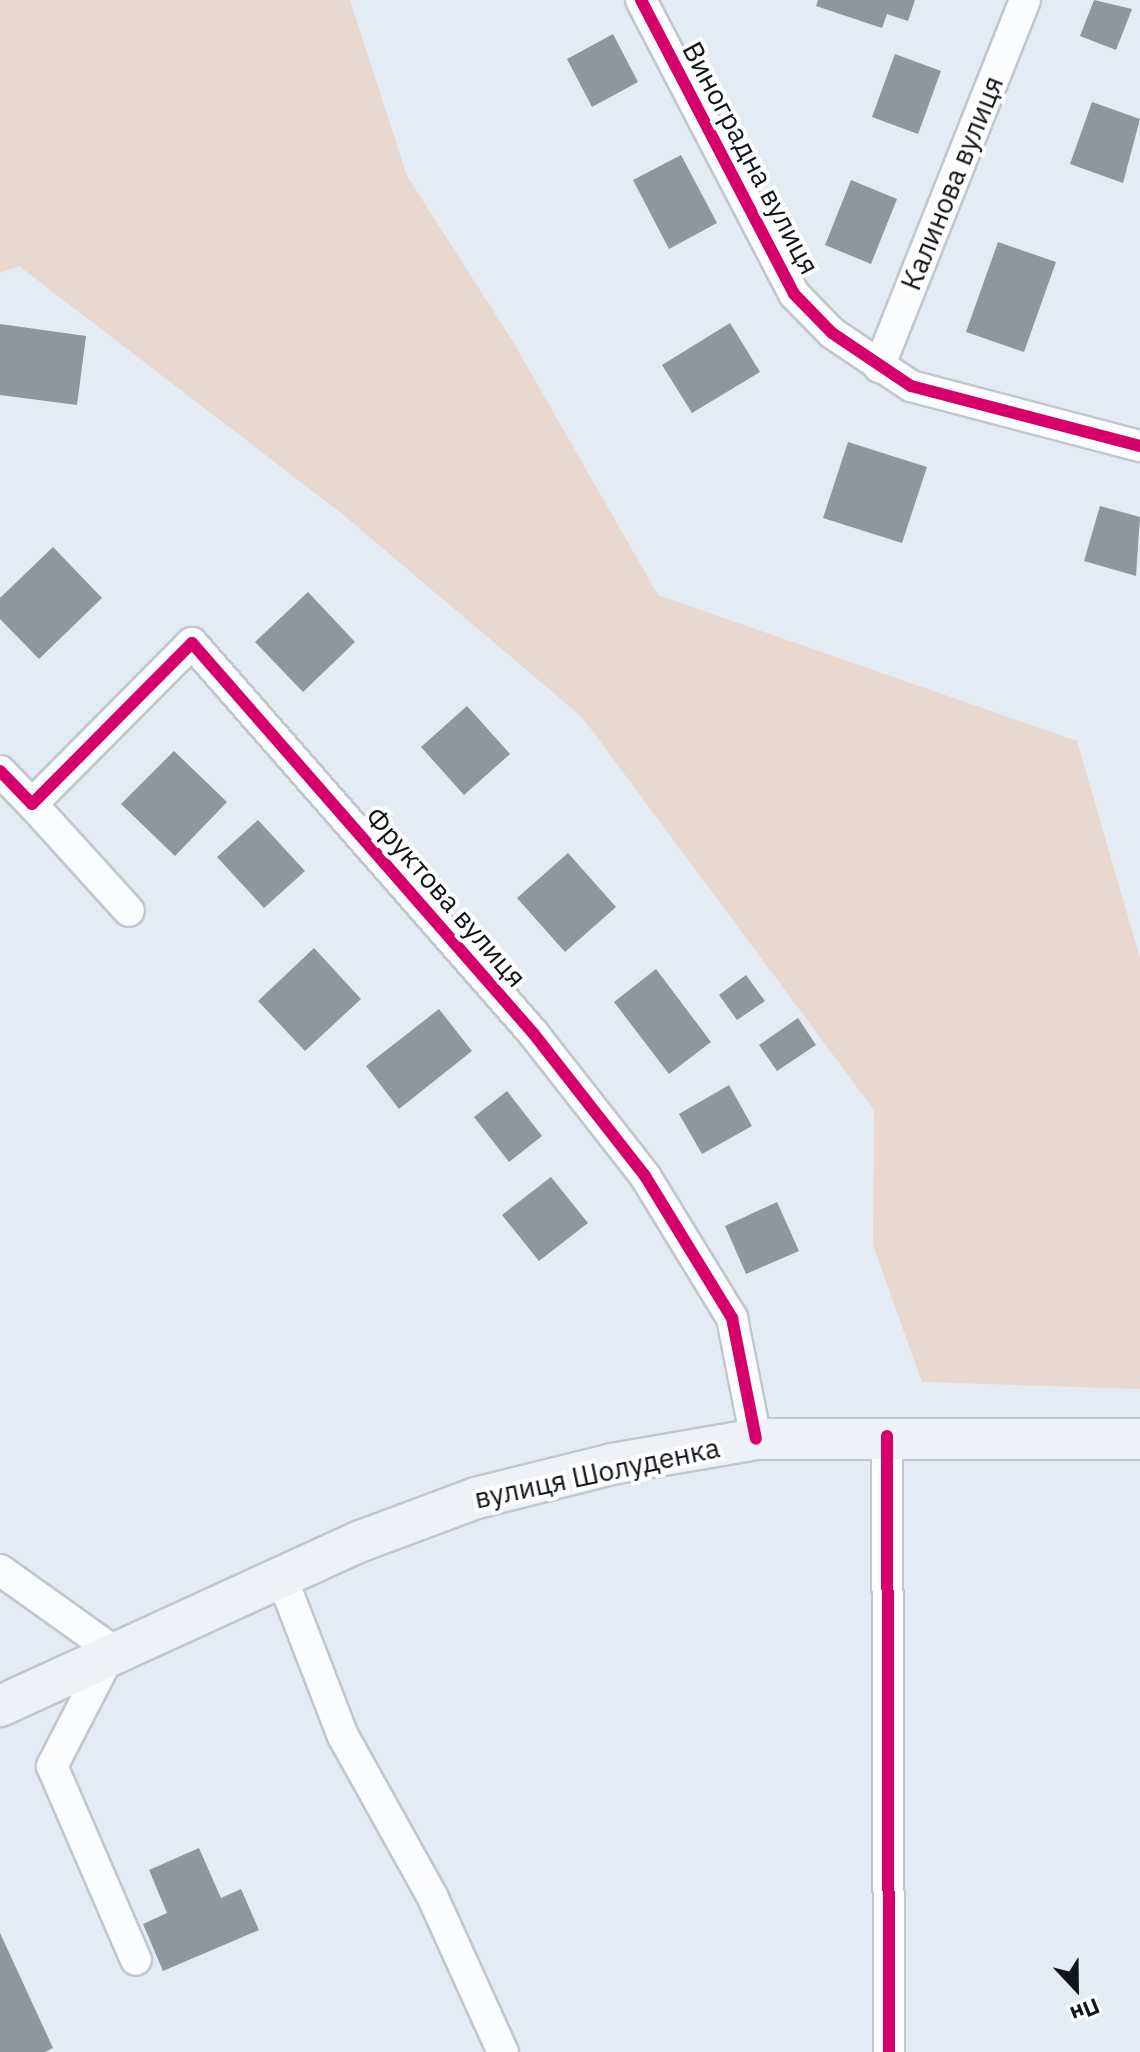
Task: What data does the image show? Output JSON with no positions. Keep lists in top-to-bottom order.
{
  "streets": {
    "main road": ["вулиця Шолуденка"],
    "street": ["Виноградна вулиця", "Калинова вулиця", "Фруктова вулиця"]
  },
  "crossings": [
    ["Виноградна вулиця", "Калинова вулиця"],
    ["Фруктова вулиця", "вулиця Шолуденка"]
  ],
  "north": "bottom"
}
